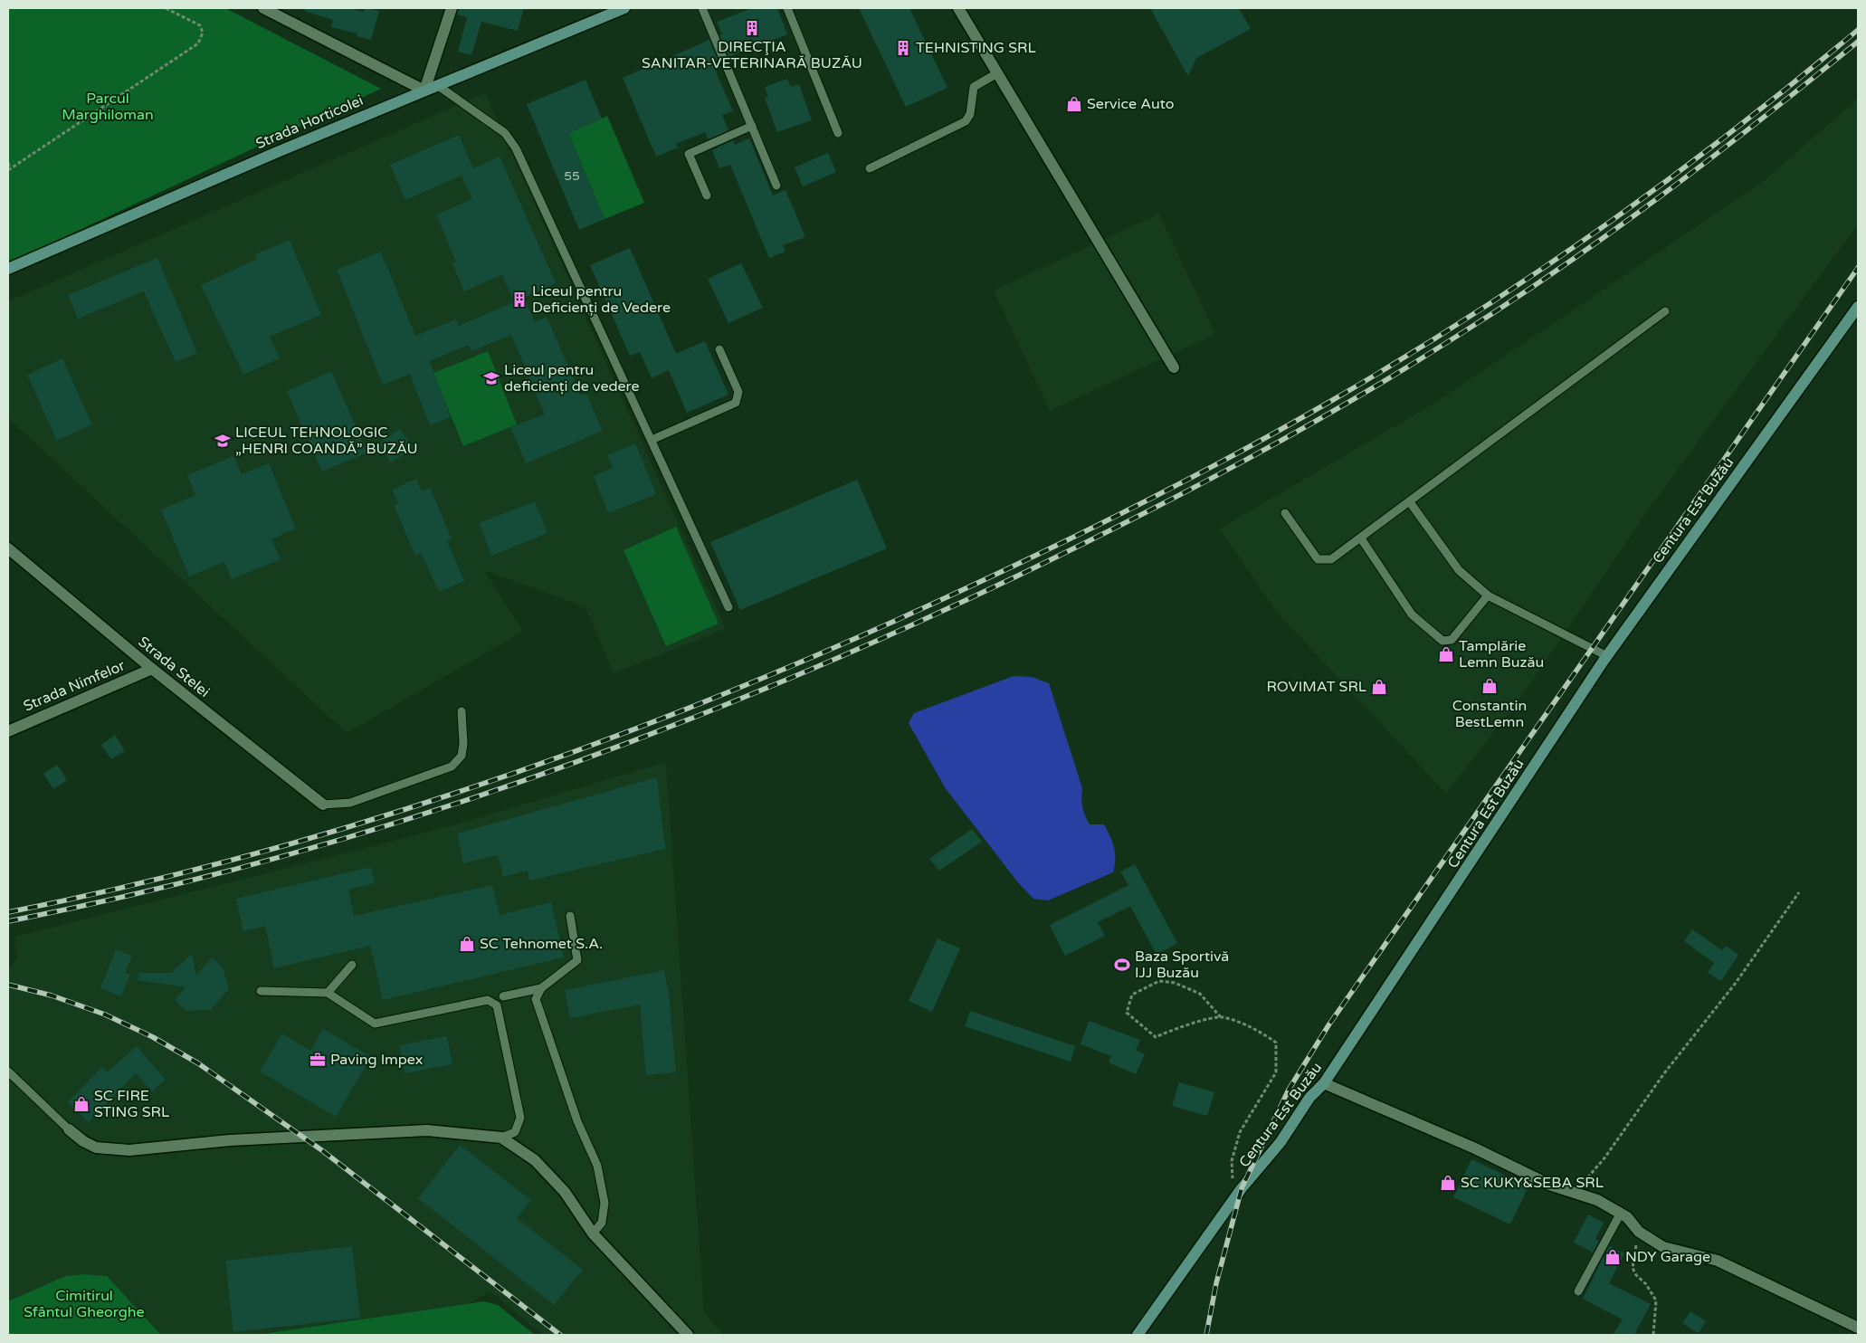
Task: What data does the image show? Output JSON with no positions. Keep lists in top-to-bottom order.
{
  "streets": {
    "main road": ["Strada Horticolei", "Centura Est Buzău"],
    "street": ["Strada Stelei", "Strada Nimfelor"]
  },
  "crossings": [
    ["Strada Stelei", "Strada Nimfelor"]
  ],
  "parks": ["Parcul Marghiloman", "Cimitirul Sfântul Gheorghe"],
  "places": {
    "building": ["DIRECŢIA SANITAR-VETERINARĂ BUZĂU", "TEHNISTING SRL", "Liceul pentru Deficienți de Vedere"],
    "shop": [
      "Service Auto",
      "Tamplărie Lemn Buzău",
      "Constantin BestLemn",
      "ROVIMAT SRL",
      "SC Tehnomet S.A.",
      "SC FIRE STING SRL",
      "SC KUKY&SEBA SRL",
      "NDY Garage"
    ],
    "school or university": ["Liceul pentru deficienți de vedere", "LICEUL TEHNOLOGIC „HENRI COANDĂ” BUZĂU"],
    "sports": ["Baza Sportivă IJJ Buzău"],
    "office": ["Paving Impex"]
  },
  "house_numbers": ["55"]
}
